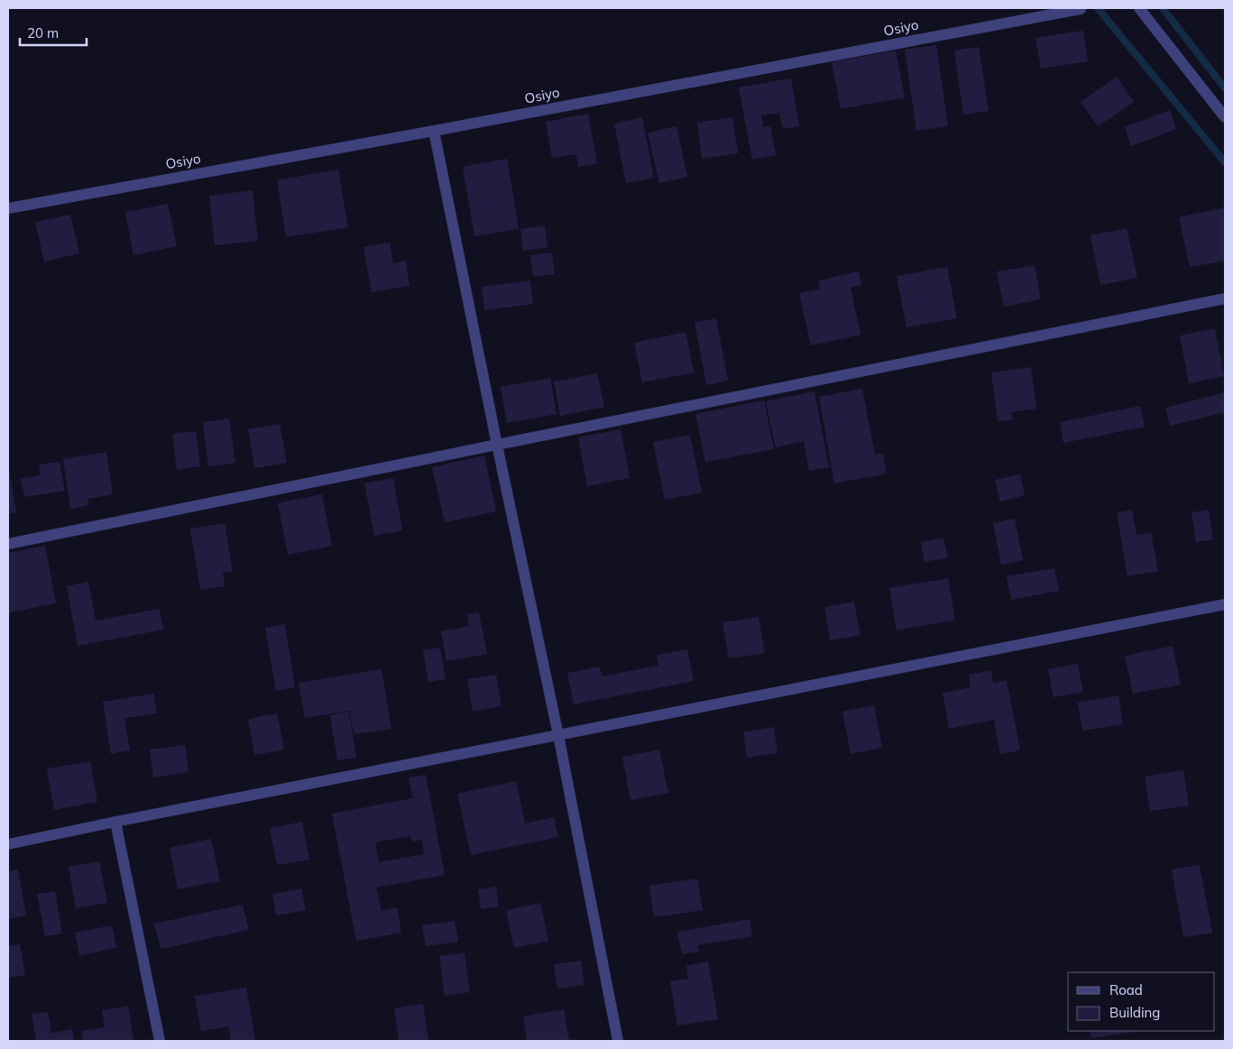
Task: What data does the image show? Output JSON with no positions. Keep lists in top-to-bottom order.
{
  "streets": {
    "street": ["Osiyo"]
  },
  "legend": ["Road", "Building"],
  "scale_bar": "20 m"
}
